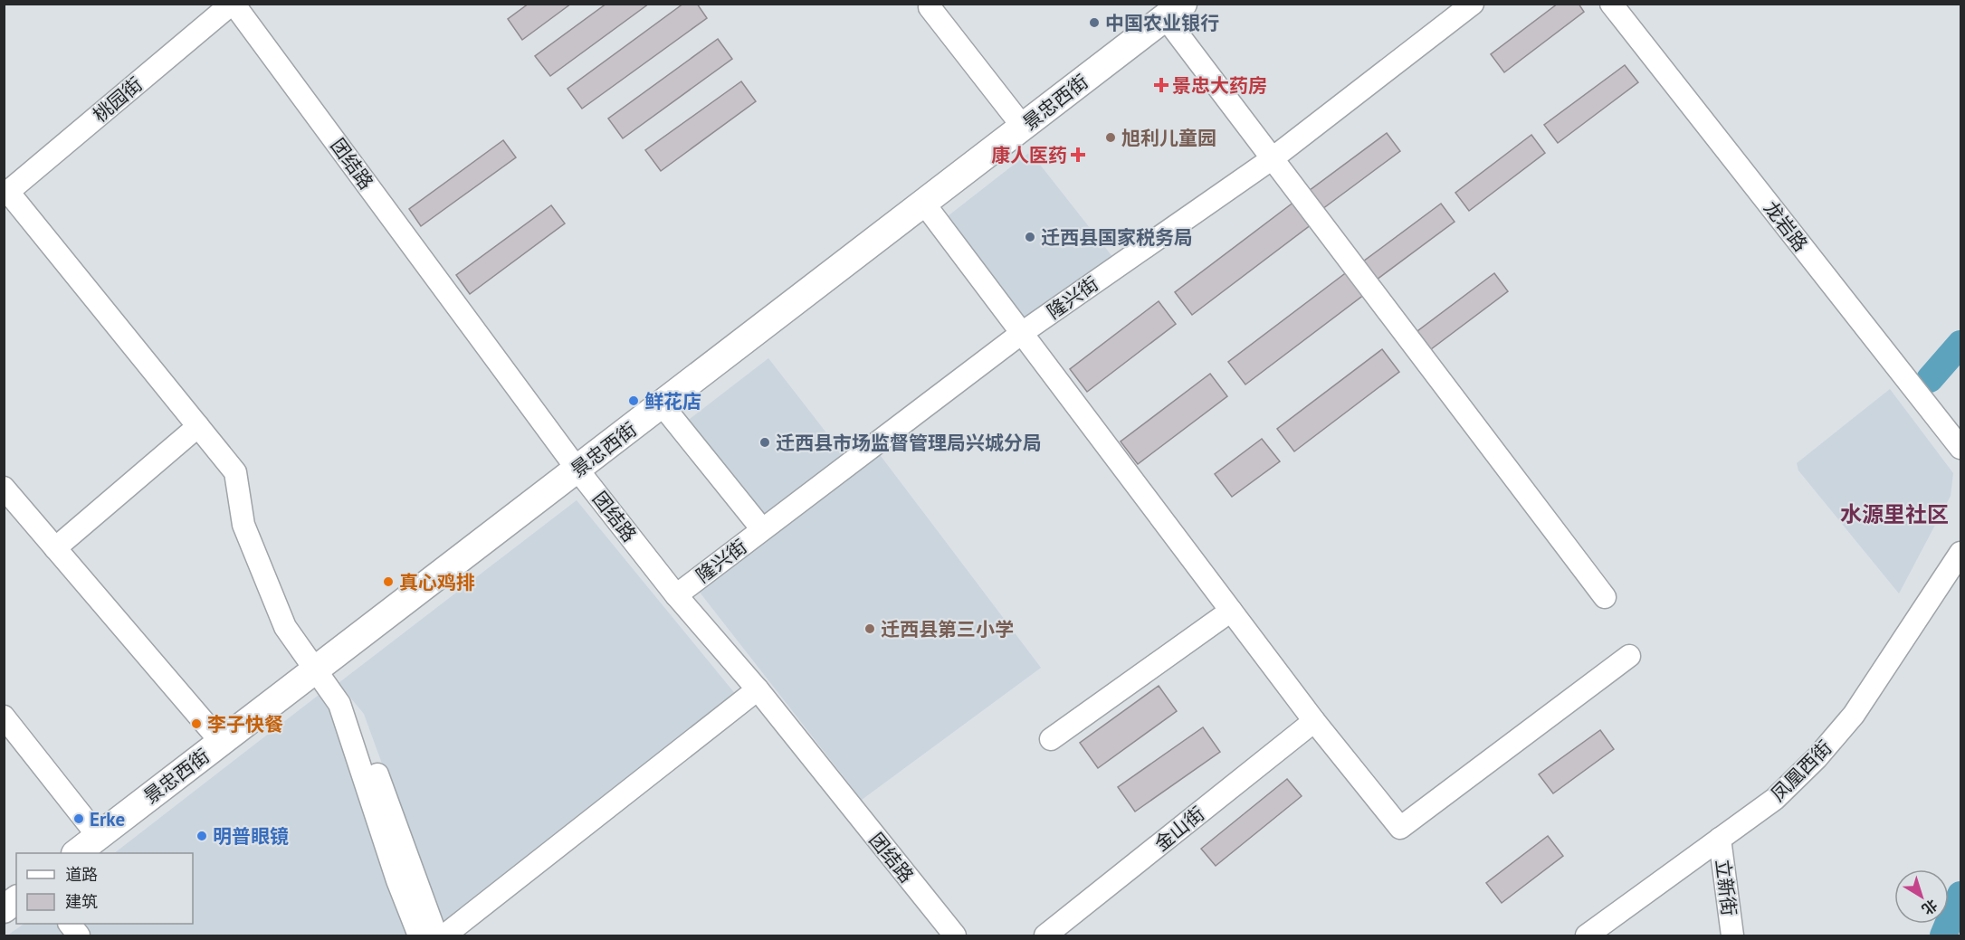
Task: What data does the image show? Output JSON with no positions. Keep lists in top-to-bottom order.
{
  "streets": {
    "main road": ["景忠西街"],
    "street": [
      "桃园街",
      "团结路",
      "龙岩路",
      "隆兴街",
      "凤凰西街",
      "金山街",
      "立新街"
    ]
  },
  "crossings": [
    ["桃园街", "团结路"],
    ["景忠西街", "团结路"],
    ["团结路", "隆兴街"],
    ["凤凰西街", "立新街"]
  ],
  "districts": ["水源里社区"],
  "places": {
    "other": [
      "中国农业银行",
      "旭利儿童园",
      "迁西县国家税务局",
      "鲜花店",
      "迁西县市场监督管理局兴城分局",
      "真心鸡排",
      "迁西县第三小学",
      "李子快餐",
      "Erke",
      "明普眼镜"
    ],
    "health": ["景忠大药房", "康人医药"]
  },
  "legend": ["道路", "建筑"],
  "north": "bottom right"
}
